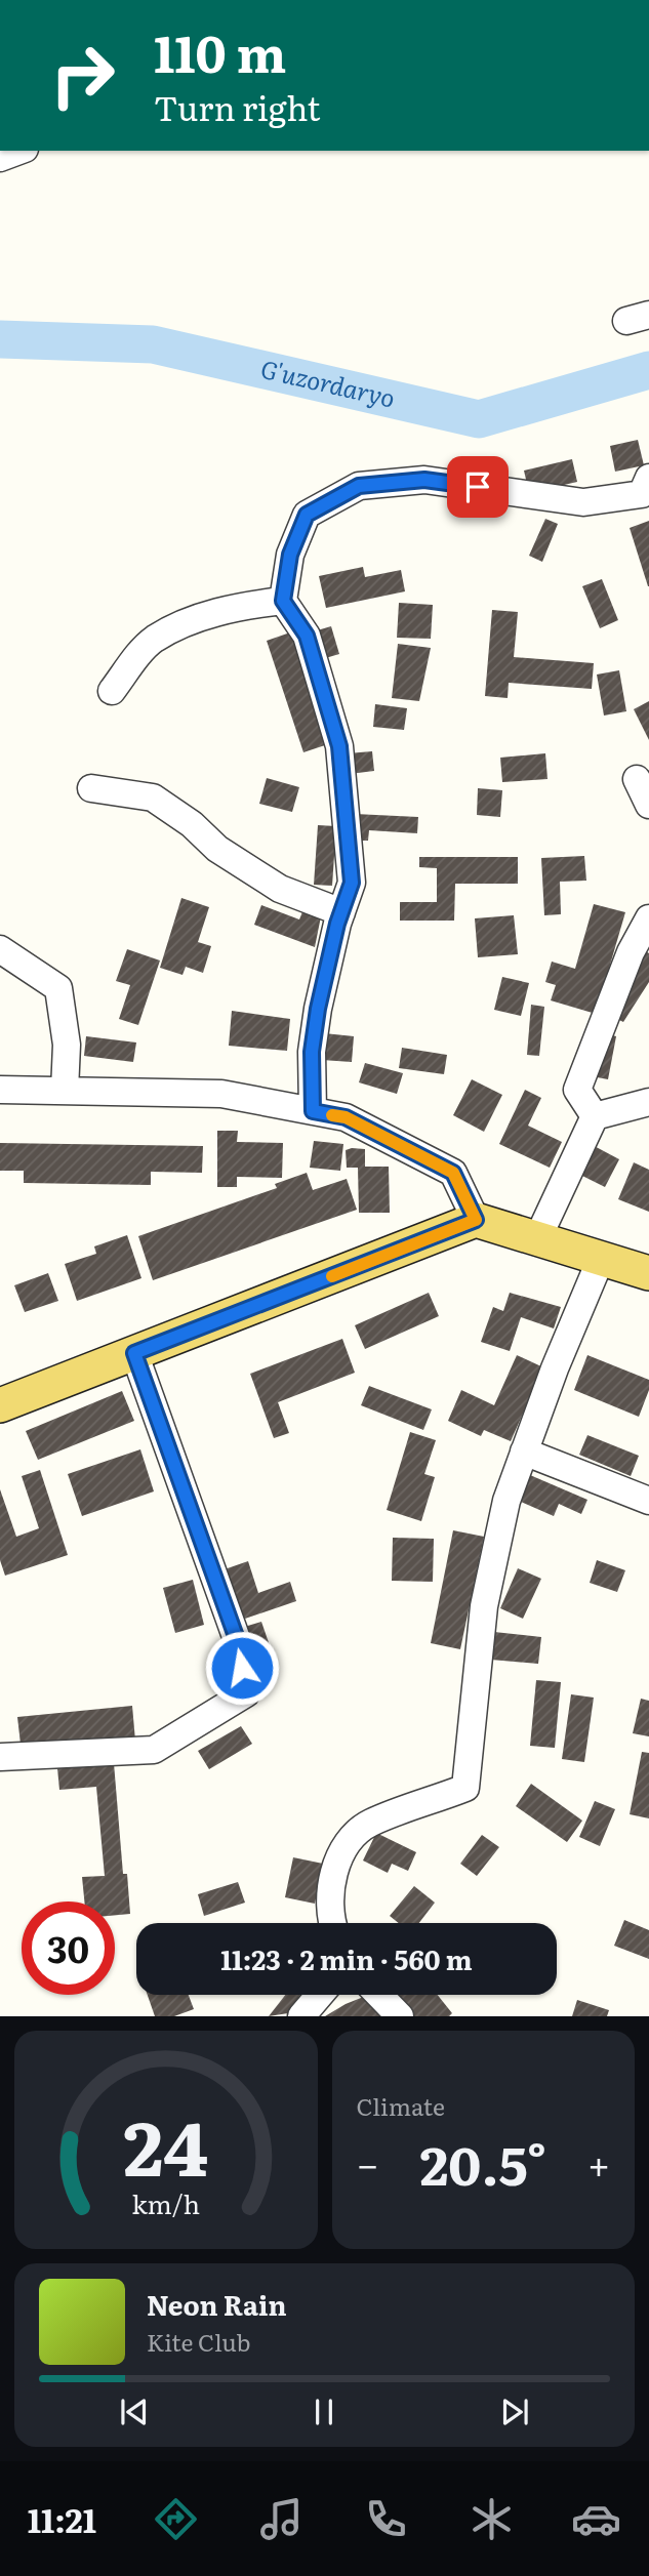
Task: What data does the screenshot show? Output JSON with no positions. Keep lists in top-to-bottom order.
{
  "water": ["G'uzordaryo"],
  "page": {
    "turn": ["110 m", "Turn right"],
    "limit": "30",
    "trip": "11:23 · 2 min · 560 m",
    "tile": "Climate",
    "heat": ["−", "20.5°", "+"],
    "song": ["Neon Rain", "Kite Club"],
    "tabs": "11:21",
    "gauge": ["24", "km/h"]
  }
}
